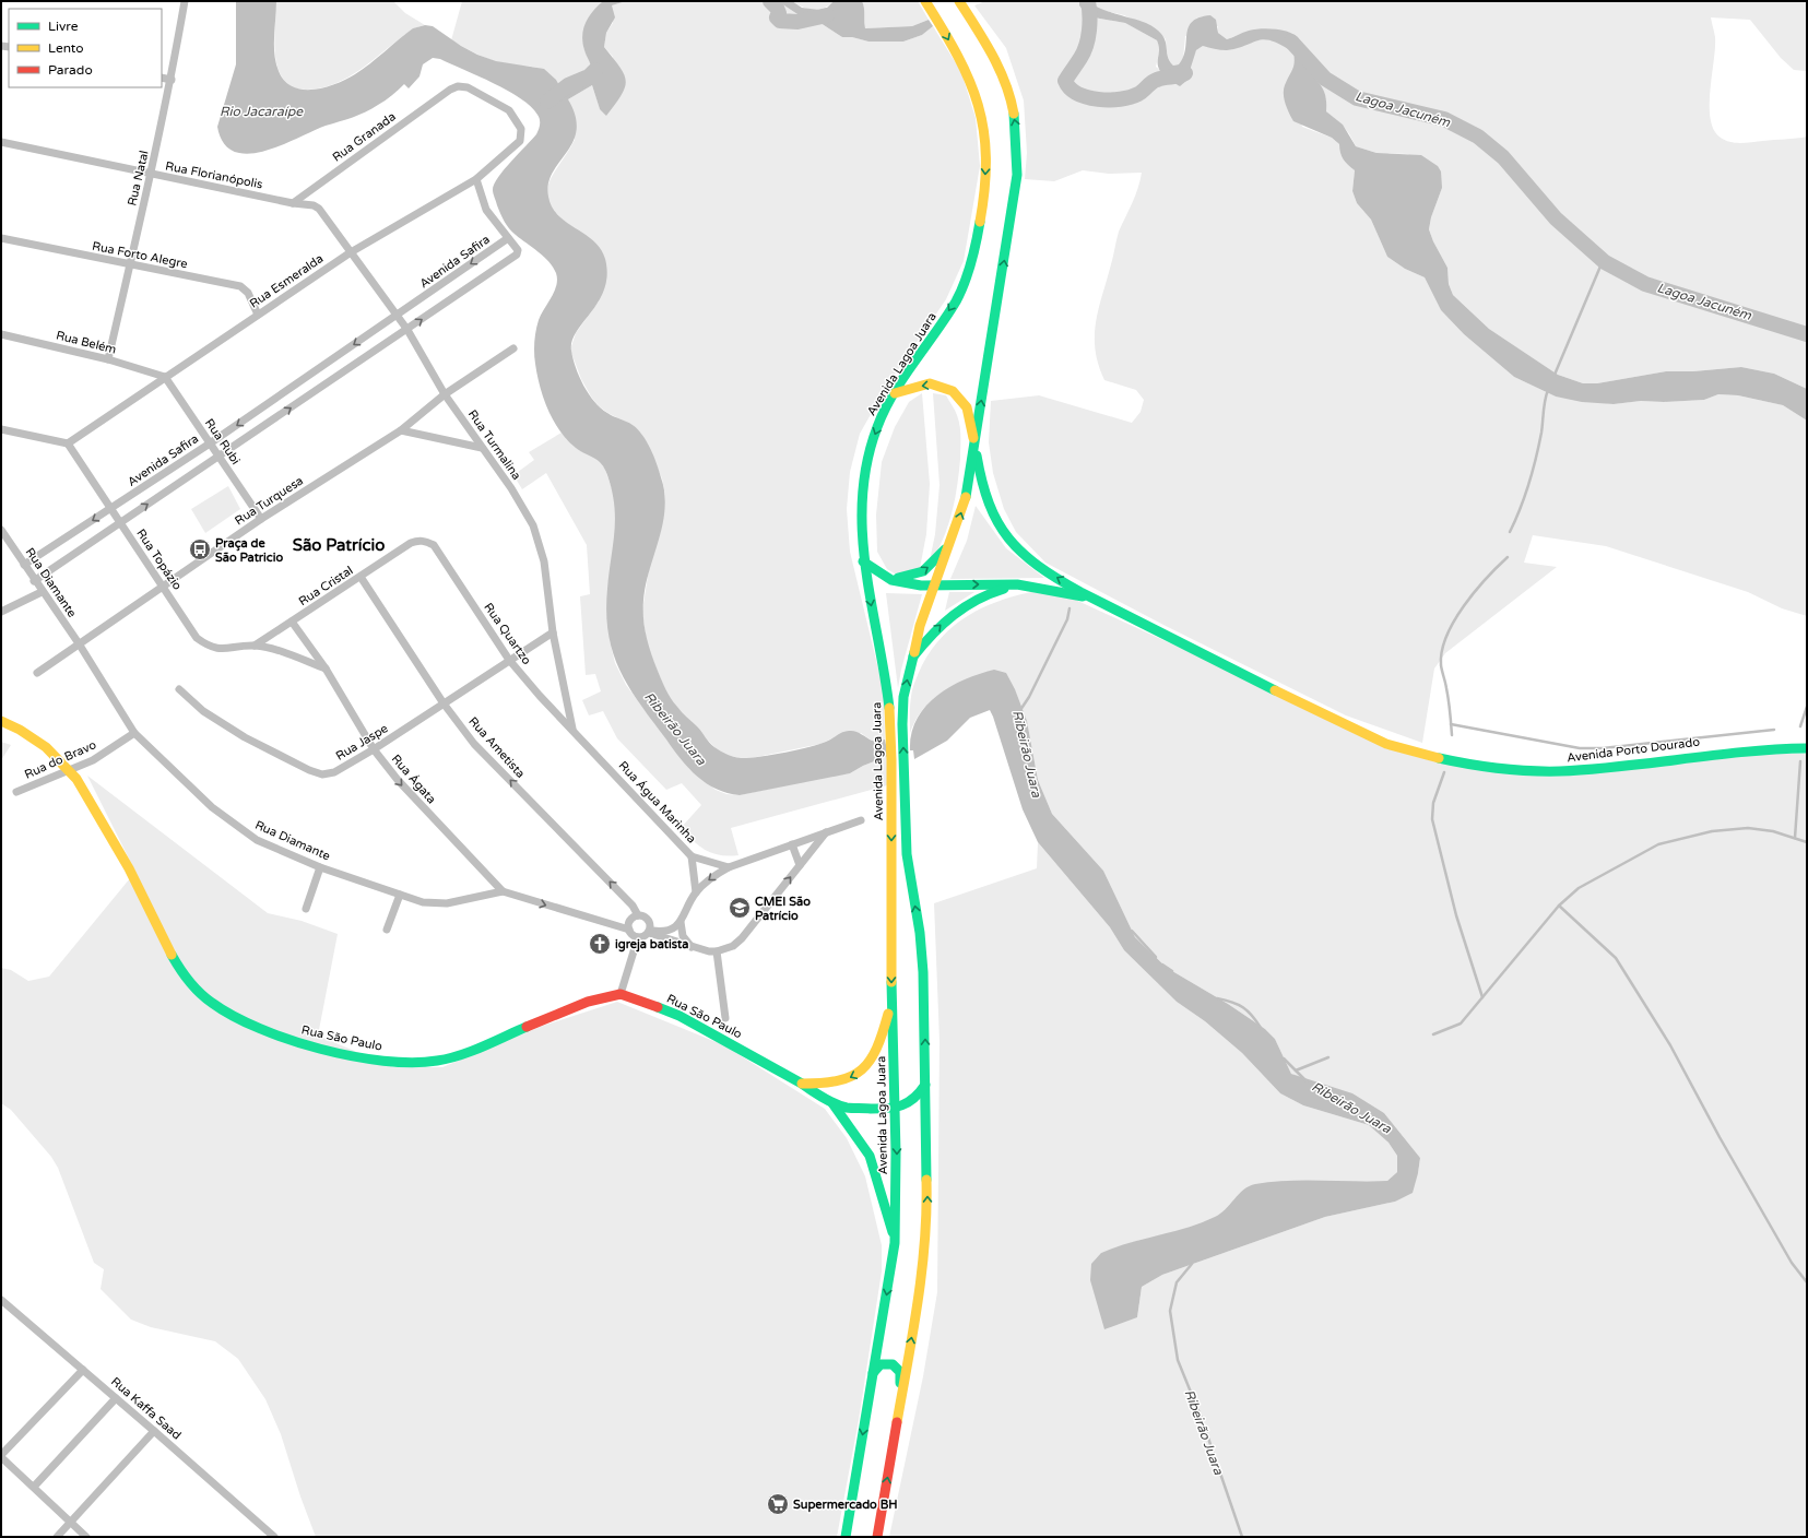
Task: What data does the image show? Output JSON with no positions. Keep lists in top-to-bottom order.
{
  "streets": {
    "main road": ["Avenida Lagoa Juara", "Avenida Porto Dourado", "Rua São Paulo"],
    "street": [
      "Rua Granada",
      "Rua Florianópolis",
      "Rua Natal",
      "Rua Forto Alegre",
      "Avenida Safira",
      "Rua Esmeralda",
      "Rua Belém",
      "Rua Rubi",
      "Rua Turmalina",
      "Rua Turquesa",
      "Rua Topázio",
      "Rua Diamante",
      "Rua Cristal",
      "Rua Quartzo",
      "Rua Jaspe",
      "Rua Ametista",
      "Rua do Bravo",
      "Rua Ágata",
      "Rua Água Marinha",
      "Rua Kaffa Saad"
    ]
  },
  "crossings": [
    ["Rua Granada", "Rua Florianópolis"],
    ["Rua Granada", "Rua Esmeralda"],
    ["Rua Florianópolis", "Rua Natal"],
    ["Rua Florianópolis", "Rua Turmalina"],
    ["Rua Natal", "Rua Forto Alegre"],
    ["Rua Natal", "Rua Belém"],
    ["Rua Forto Alegre", "Rua Esmeralda"],
    ["Avenida Safira", "Rua Rubi"],
    ["Avenida Safira", "Rua Turmalina"],
    ["Avenida Safira", "Rua Topázio"],
    ["Avenida Safira", "Rua Diamante"],
    ["Rua Esmeralda", "Rua Belém"],
    ["Rua Esmeralda", "Rua Rubi"],
    ["Rua Esmeralda", "Rua Turmalina"],
    ["Rua Esmeralda", "Rua Topázio"],
    ["Rua Belém", "Rua Rubi"],
    ["Avenida Lagoa Juara", "Rua São Paulo"],
    ["Rua Rubi", "Rua Turquesa"],
    ["Rua Turmalina", "Rua Turquesa"],
    ["Rua Turmalina", "Rua Quartzo"],
    ["Rua Turmalina", "Rua Jaspe"],
    ["Rua Turmalina", "Rua Água Marinha"],
    ["Rua Turquesa", "Rua Topázio"],
    ["Rua Turquesa", "Rua Diamante"],
    ["Rua Topázio", "Rua Cristal"],
    ["Rua Diamante", "Rua Ametista"],
    ["Rua Diamante", "Rua do Bravo"],
    ["Rua Diamante", "Rua Ágata"],
    ["Rua Cristal", "Rua Quartzo"],
    ["Rua Cristal", "Rua Ametista"],
    ["Rua Cristal", "Rua Ágata"],
    ["Rua Quartzo", "Rua Jaspe"],
    ["Rua Quartzo", "Rua Água Marinha"],
    ["Rua Jaspe", "Rua Ametista"],
    ["Rua Jaspe", "Rua Ágata"],
    ["Rua do Bravo", "Rua São Paulo"]
  ],
  "one_way": ["Rua Ametista", "Rua Ágata"],
  "districts": ["São Patrício"],
  "water": ["Lagoa Jacuném", "Rio Jacaraípe", "Ribeirão Juara"],
  "places": {
    "bus stop": ["Praça de São Patricio"],
    "school or university": ["CMEI São Patrício"],
    "church": ["igreja batista"],
    "supermarket": ["Supermercado BH"]
  },
  "legend": ["Livre", "Lento", "Parado"]
}
